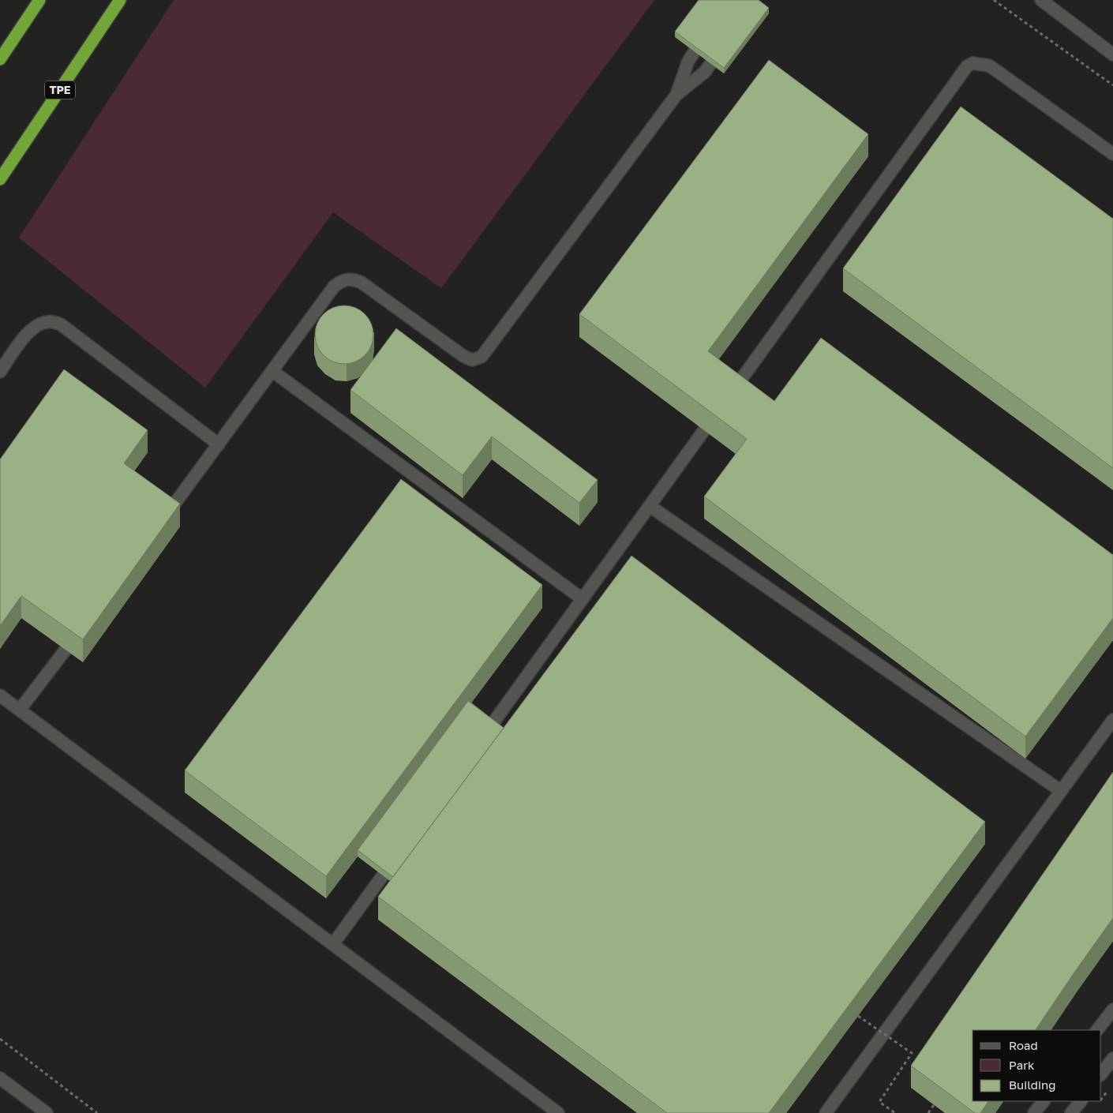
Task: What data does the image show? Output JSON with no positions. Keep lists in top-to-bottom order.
{
  "streets": {
    "highway": ["TPE"]
  },
  "legend": ["Road", "Park", "Building"]
}
